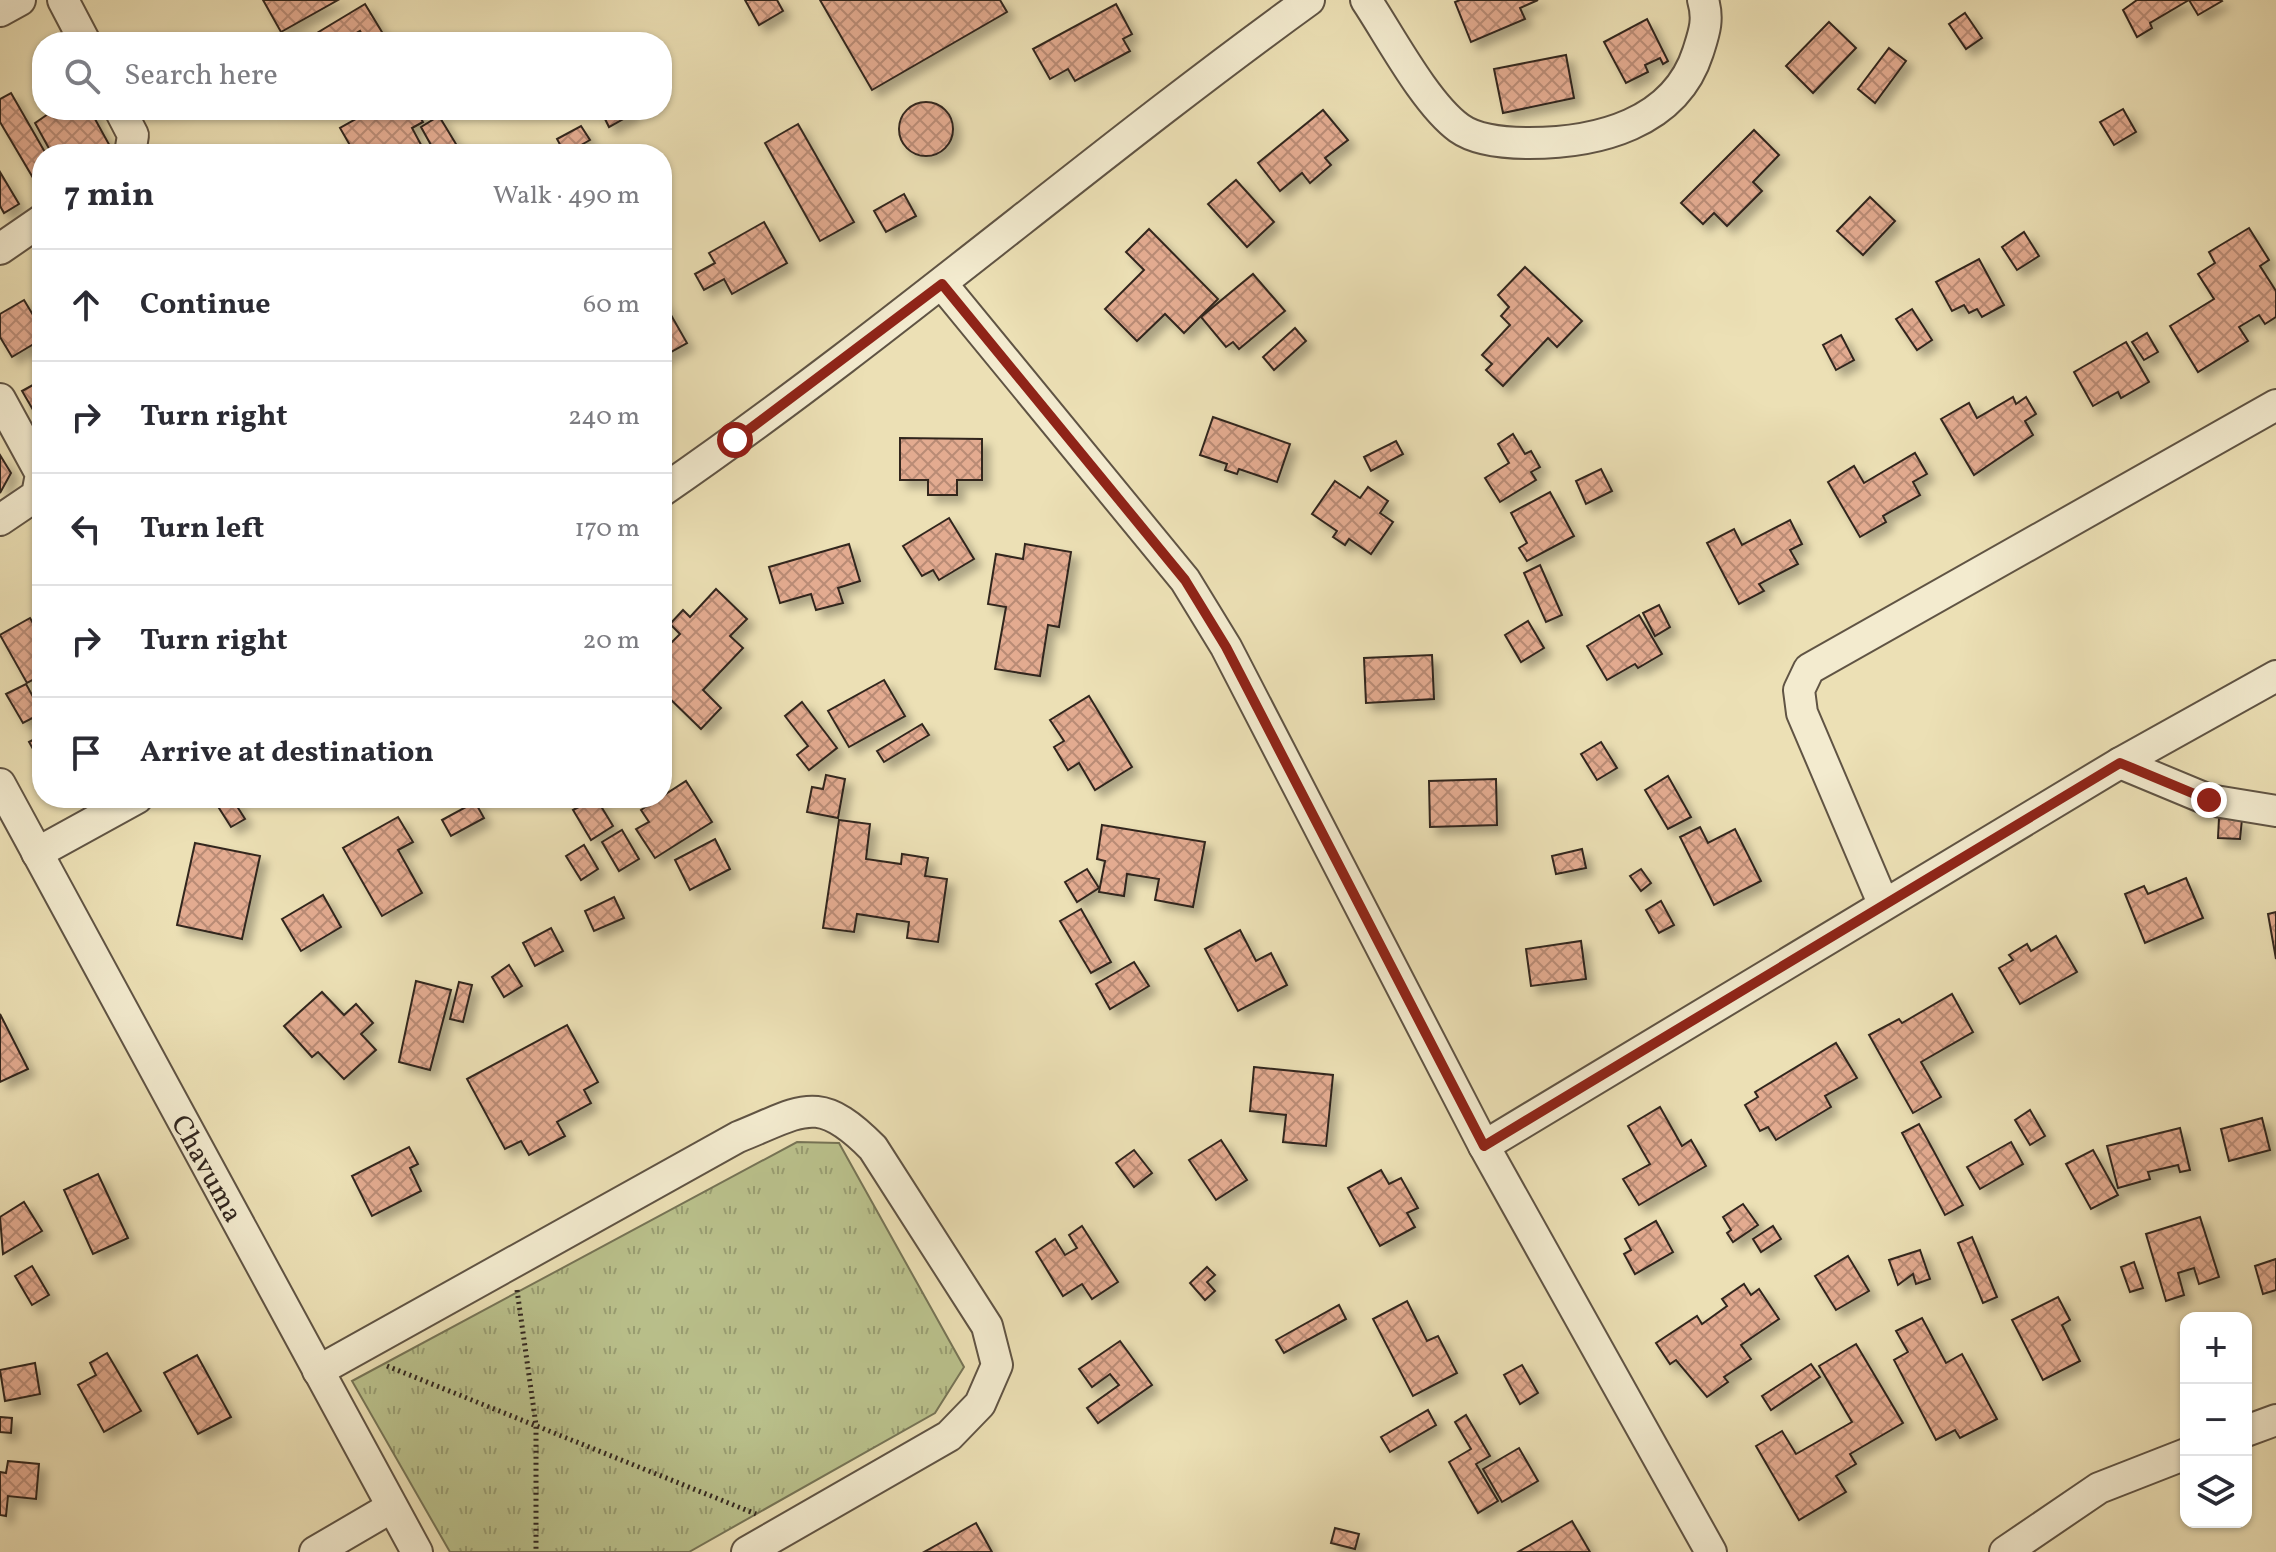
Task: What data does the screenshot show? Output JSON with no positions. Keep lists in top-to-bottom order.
{
  "streets": {
    "street": ["Chavuma"]
  },
  "page": {
    "search": "Search here",
    "heading": ["7 min", "Walk · 490 m"],
    "list": [
      ["Continue", "60 m"],
      ["Turn right", "240 m"],
      ["Turn left", "170 m"],
      ["Turn right", "20 m"],
      "Arrive at destination"
    ],
    "map_buttons": ["+", "−"]
  }
}
